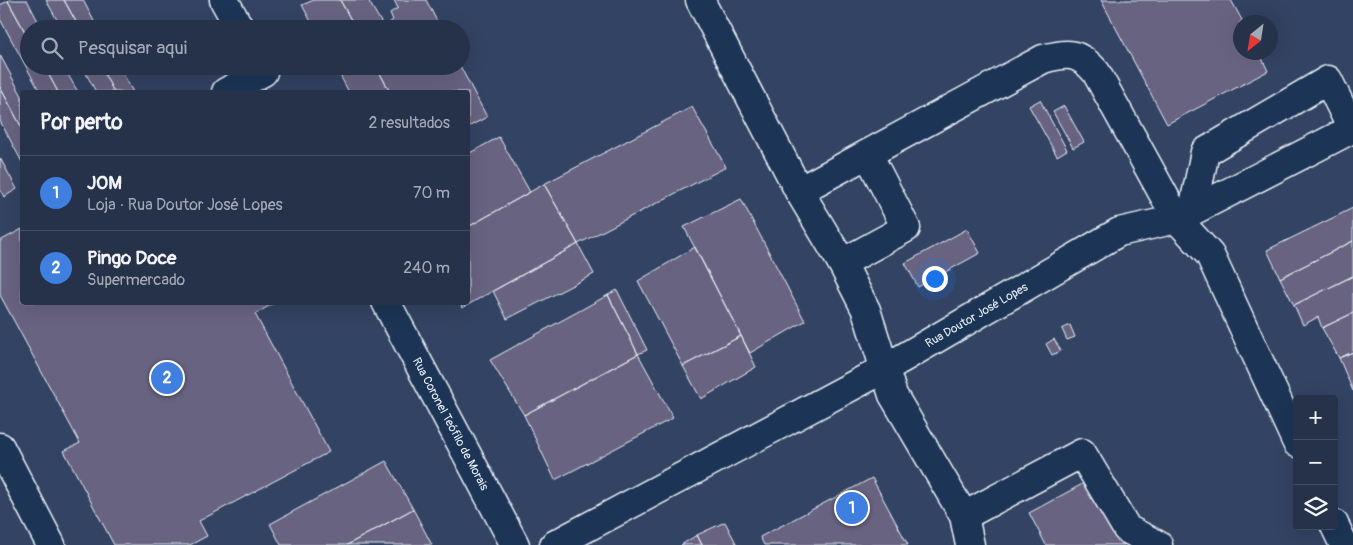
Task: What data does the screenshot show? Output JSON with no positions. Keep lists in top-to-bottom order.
{
  "streets": {
    "street": ["Rua Doutor José Lopes", "Rua Coronel Teófilo de Morais"]
  },
  "north": "bottom left",
  "page": {
    "search": "Pesquisar aqui",
    "heading": ["Por perto", "2 resultados"],
    "list": [
      {
        "mark": "1",
        "name": "JOM",
        "note": "Loja · Rua Doutor José Lopes",
        "value": "70 m"
      },
      {
        "mark": "2",
        "name": "Pingo Doce",
        "note": "Supermercado",
        "value": "240 m"
      }
    ],
    "pins": ["2", "1"],
    "map_buttons": ["+", "−"]
  }
}
